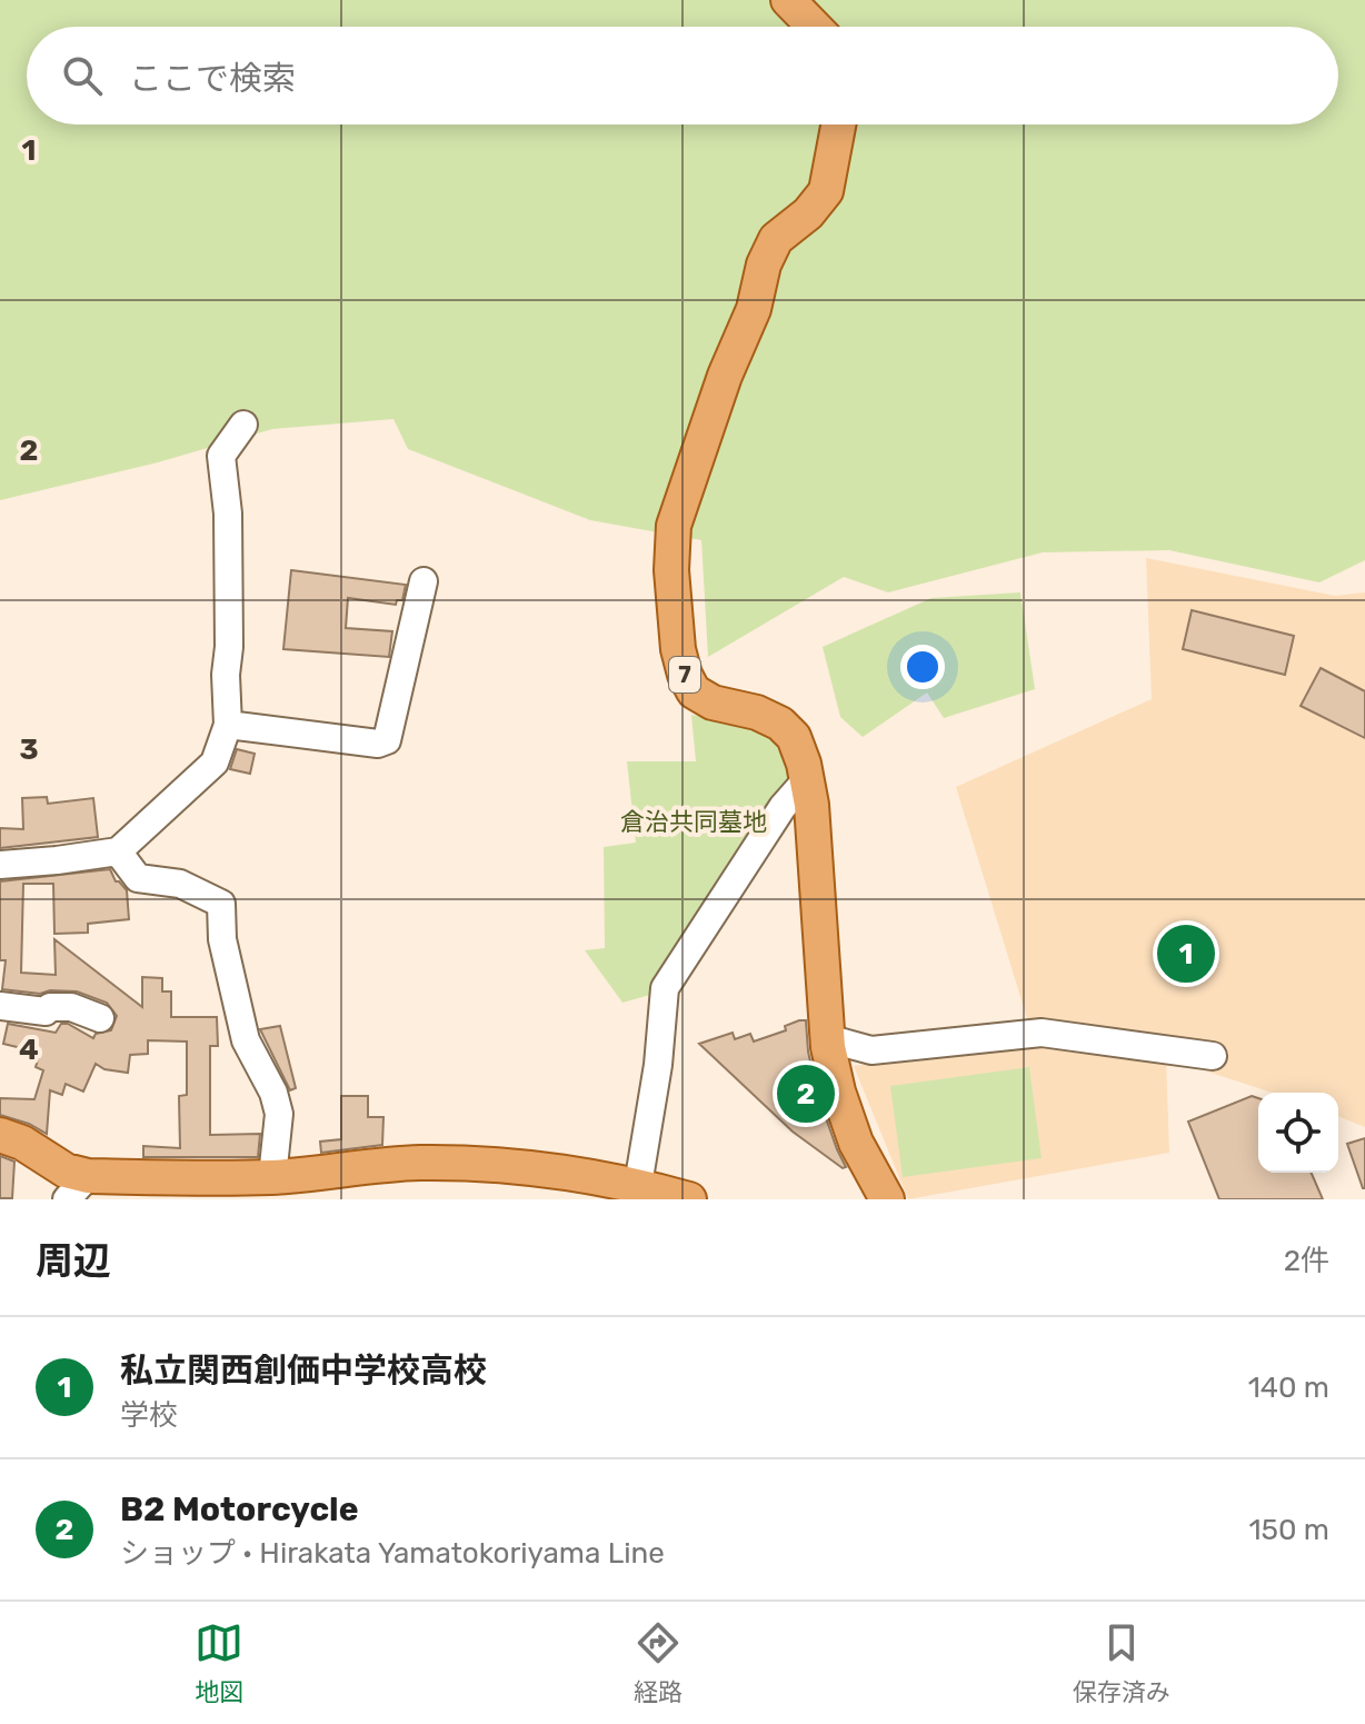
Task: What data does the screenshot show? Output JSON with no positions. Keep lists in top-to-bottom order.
{
  "streets": {
    "main road": ["7"]
  },
  "parks": ["倉治共同墓地"],
  "page": {
    "search": "ここで検索",
    "pins": ["1", "2"],
    "heading": ["周辺", "2件"],
    "list": [
      {
        "mark": "1",
        "name": "私立関西創価中学校高校",
        "note": "学校",
        "value": "140 m"
      },
      {
        "mark": "2",
        "name": "B2 Motorcycle",
        "note": "ショップ · Hirakata Yamatokoriyama Line",
        "value": "150 m"
      }
    ],
    "nav": ["地図", "経路", "保存済み"]
  },
  "grid": {
    "rows": [
      "1",
      "2",
      "3",
      "4"
    ]
  }
}
